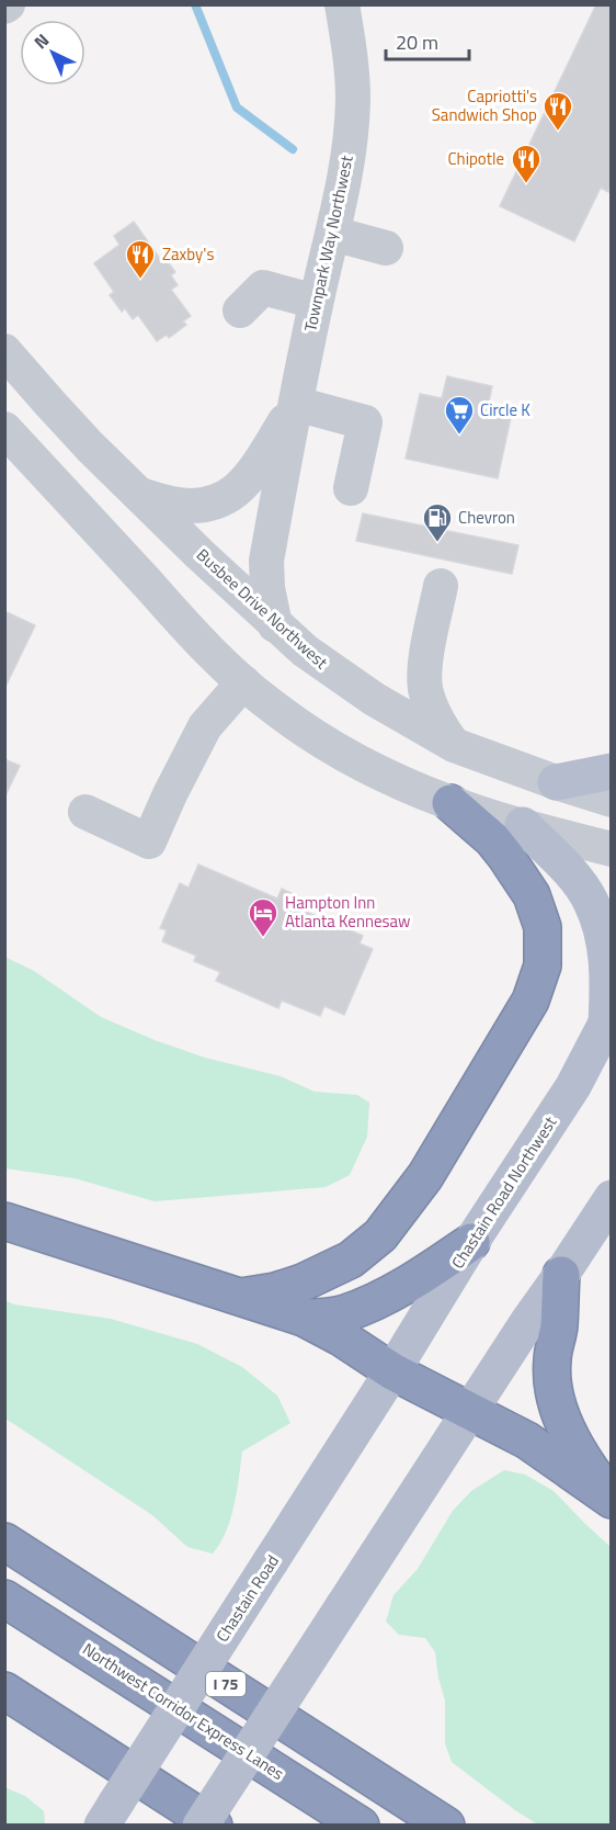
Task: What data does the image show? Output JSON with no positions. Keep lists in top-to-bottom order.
{
  "streets": {
    "highway": ["I 75", "Northwest Corridor Express Lanes"],
    "main road": ["Chastain Road Northwest", "Chastain Road"],
    "street": ["Townpark Way Northwest", "Busbee Drive Northwest"]
  },
  "crossings": [
    ["Townpark Way Northwest", "Busbee Drive Northwest"],
    ["Chastain Road Northwest", "Chastain Road"]
  ],
  "places": {
    "restaurant": ["Capriotti's Sandwich Shop", "Chipotle", "Zaxby's"],
    "supermarket": ["Circle K"],
    "fuel station": ["Chevron"],
    "hotel": ["Hampton Inn Atlanta Kennesaw"]
  },
  "scale_bar": "20 m",
  "north": "top left"
}
